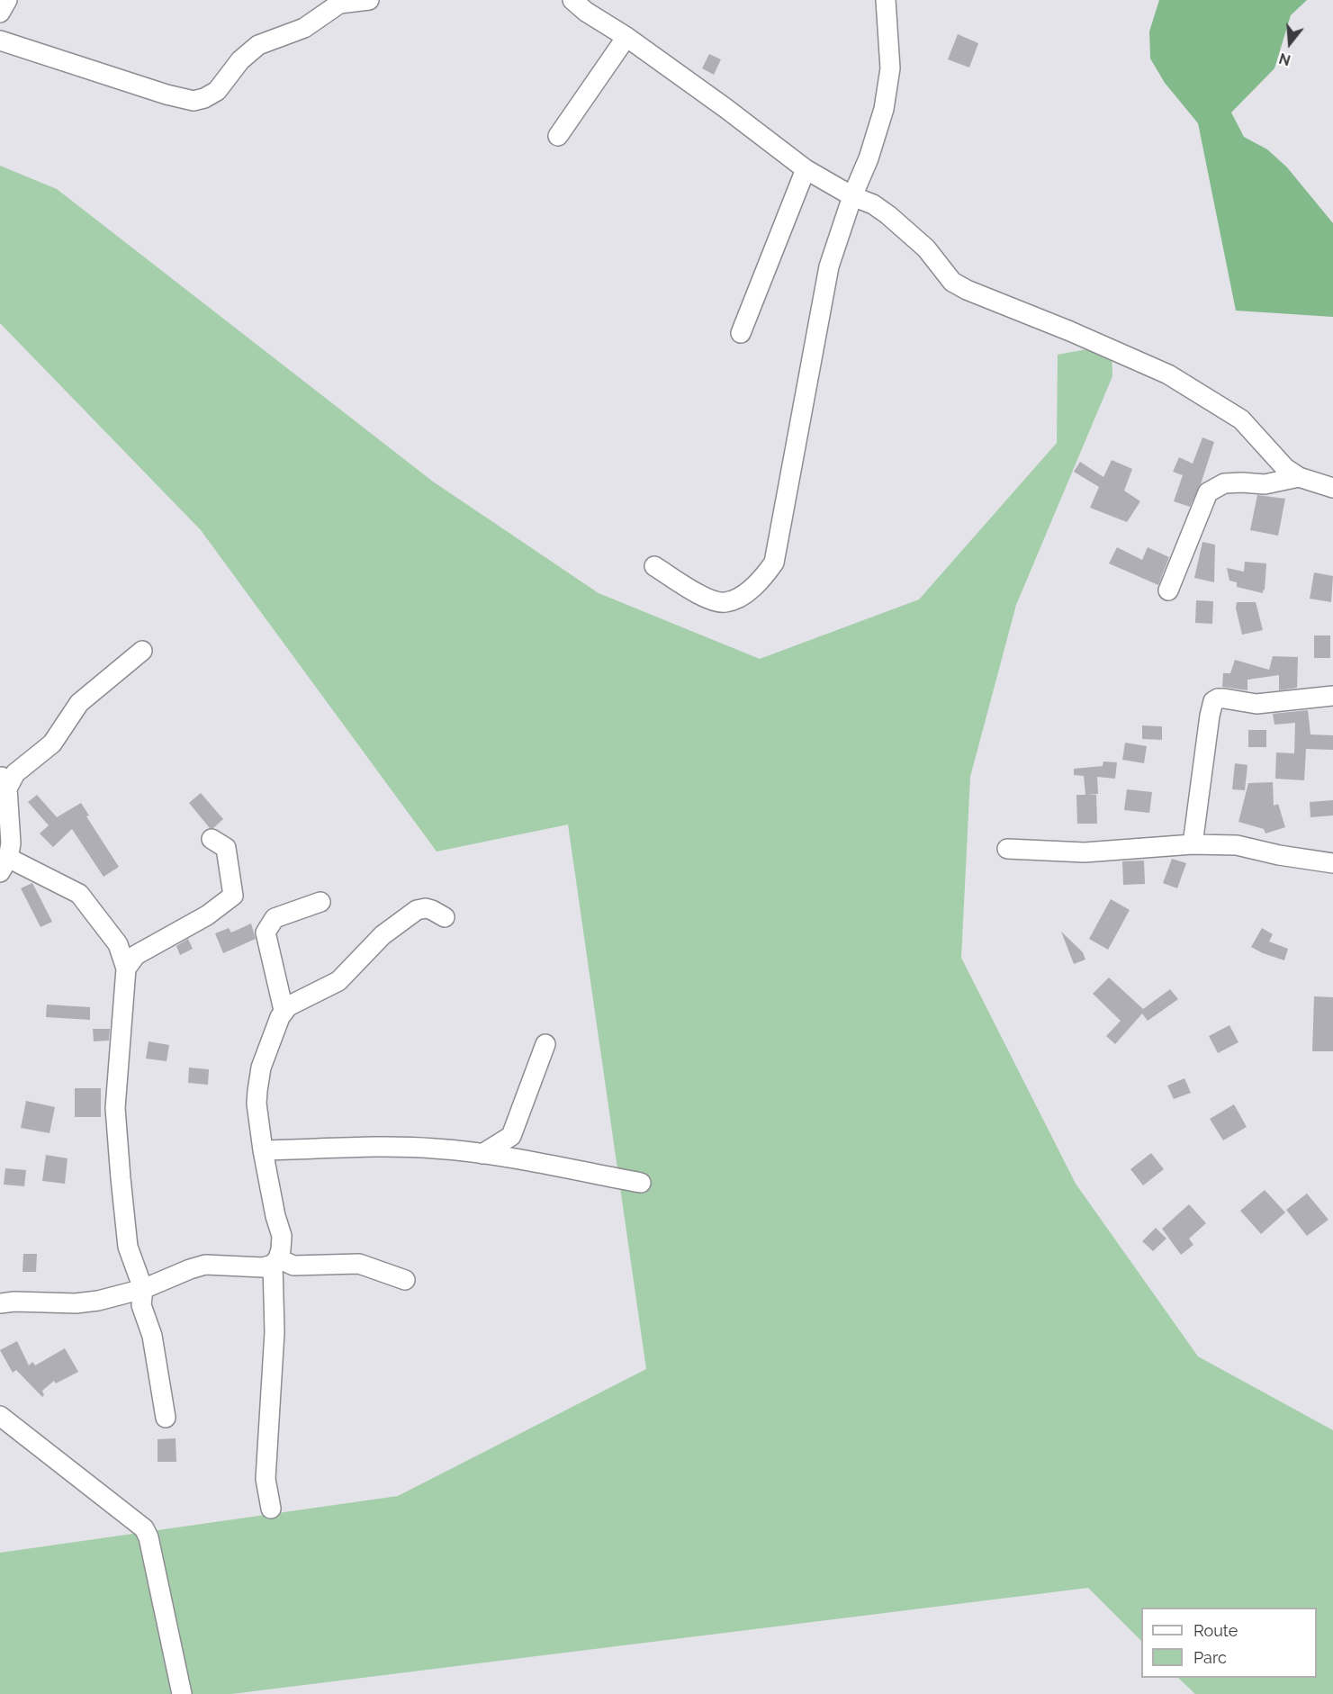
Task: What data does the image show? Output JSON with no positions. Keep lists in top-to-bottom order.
{
  "legend": ["Route", "Parc"],
  "north": "bottom"
}
